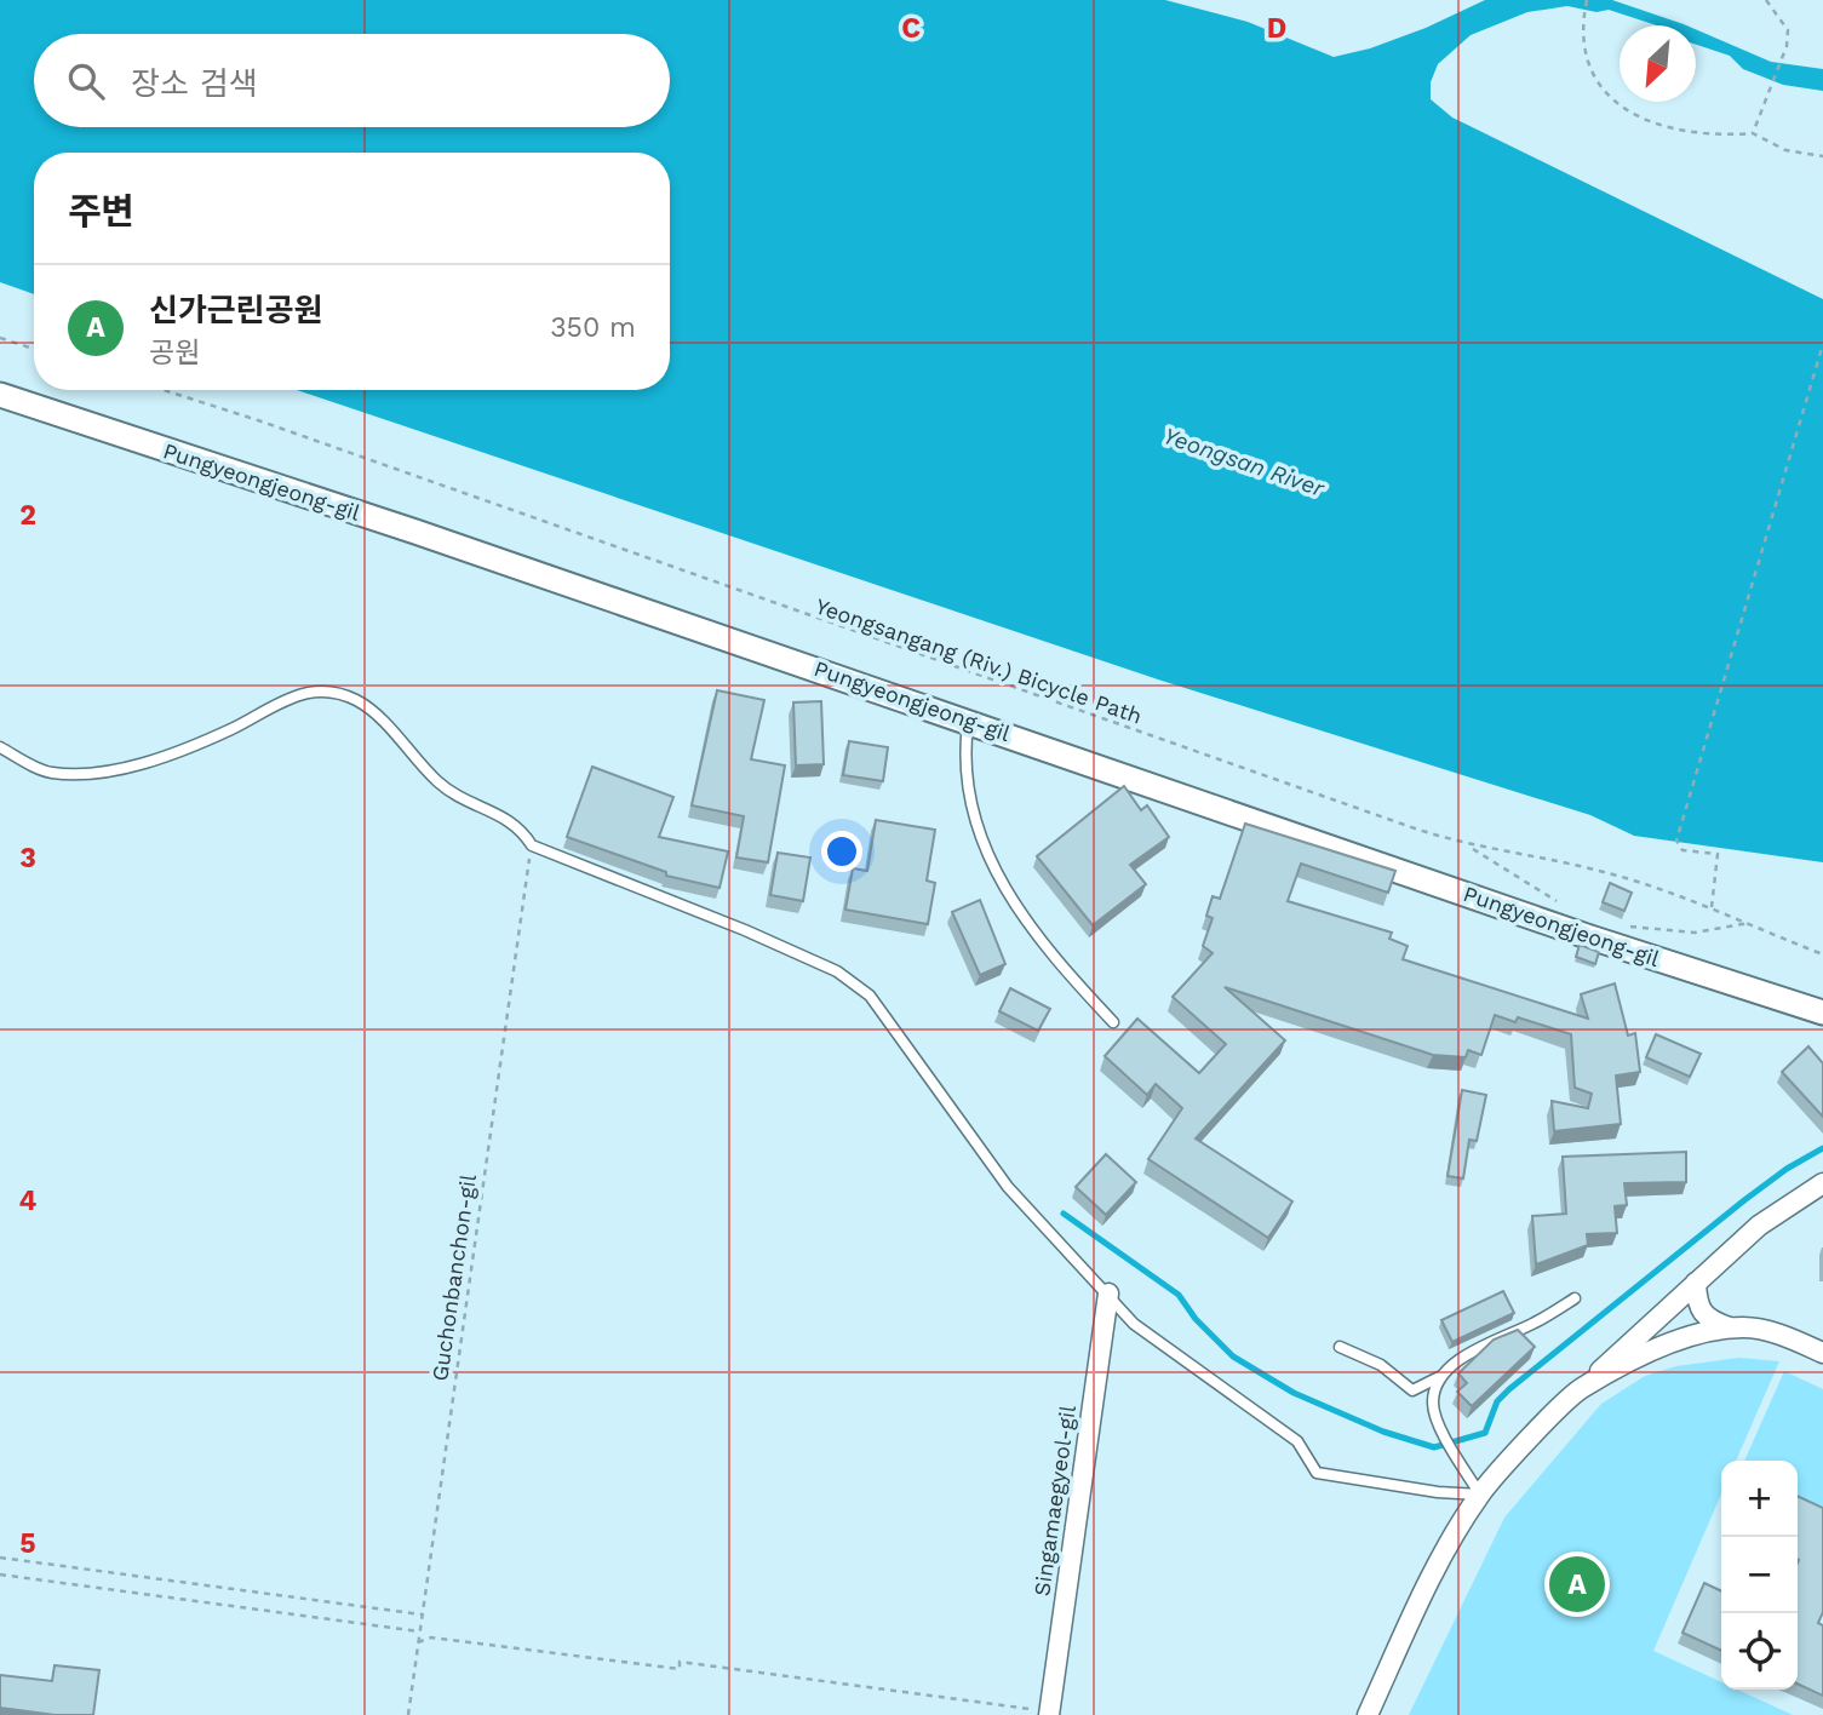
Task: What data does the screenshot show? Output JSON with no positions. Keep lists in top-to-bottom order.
{
  "streets": {
    "street": ["Pungyeongjeong-gil", "Singamaegyeol-gil"],
    "path": ["Yeongsangang (Riv.) Bicycle Path", "Guchonbanchon-gil"]
  },
  "water": ["Yeongsan River"],
  "north": "bottom left",
  "page": {
    "search": "장소 검색",
    "heading": "주변",
    "list": [
      {
        "mark": "A",
        "name": "신가근린공원",
        "note": "공원",
        "value": "350 m"
      }
    ],
    "map_buttons": ["+", "−"],
    "pins": "A"
  },
  "grid": {
    "columns": ["C", "D"],
    "rows": [
      "2",
      "3",
      "4",
      "5"
    ]
  }
}
